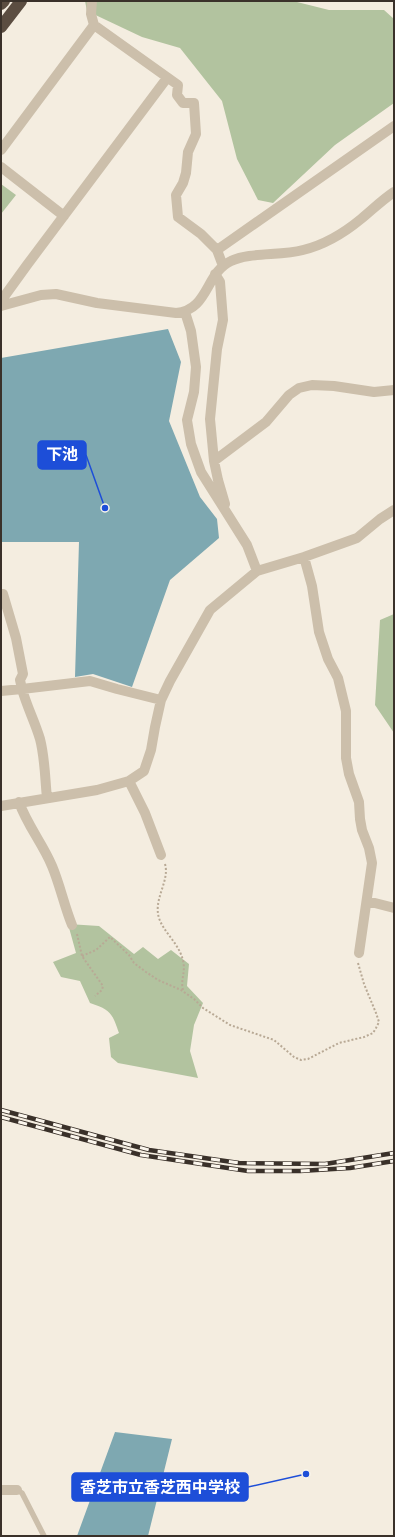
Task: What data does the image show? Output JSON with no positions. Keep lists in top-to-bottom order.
{
  "places": ["下池", "香芝市立香芝西中学校"]
}
